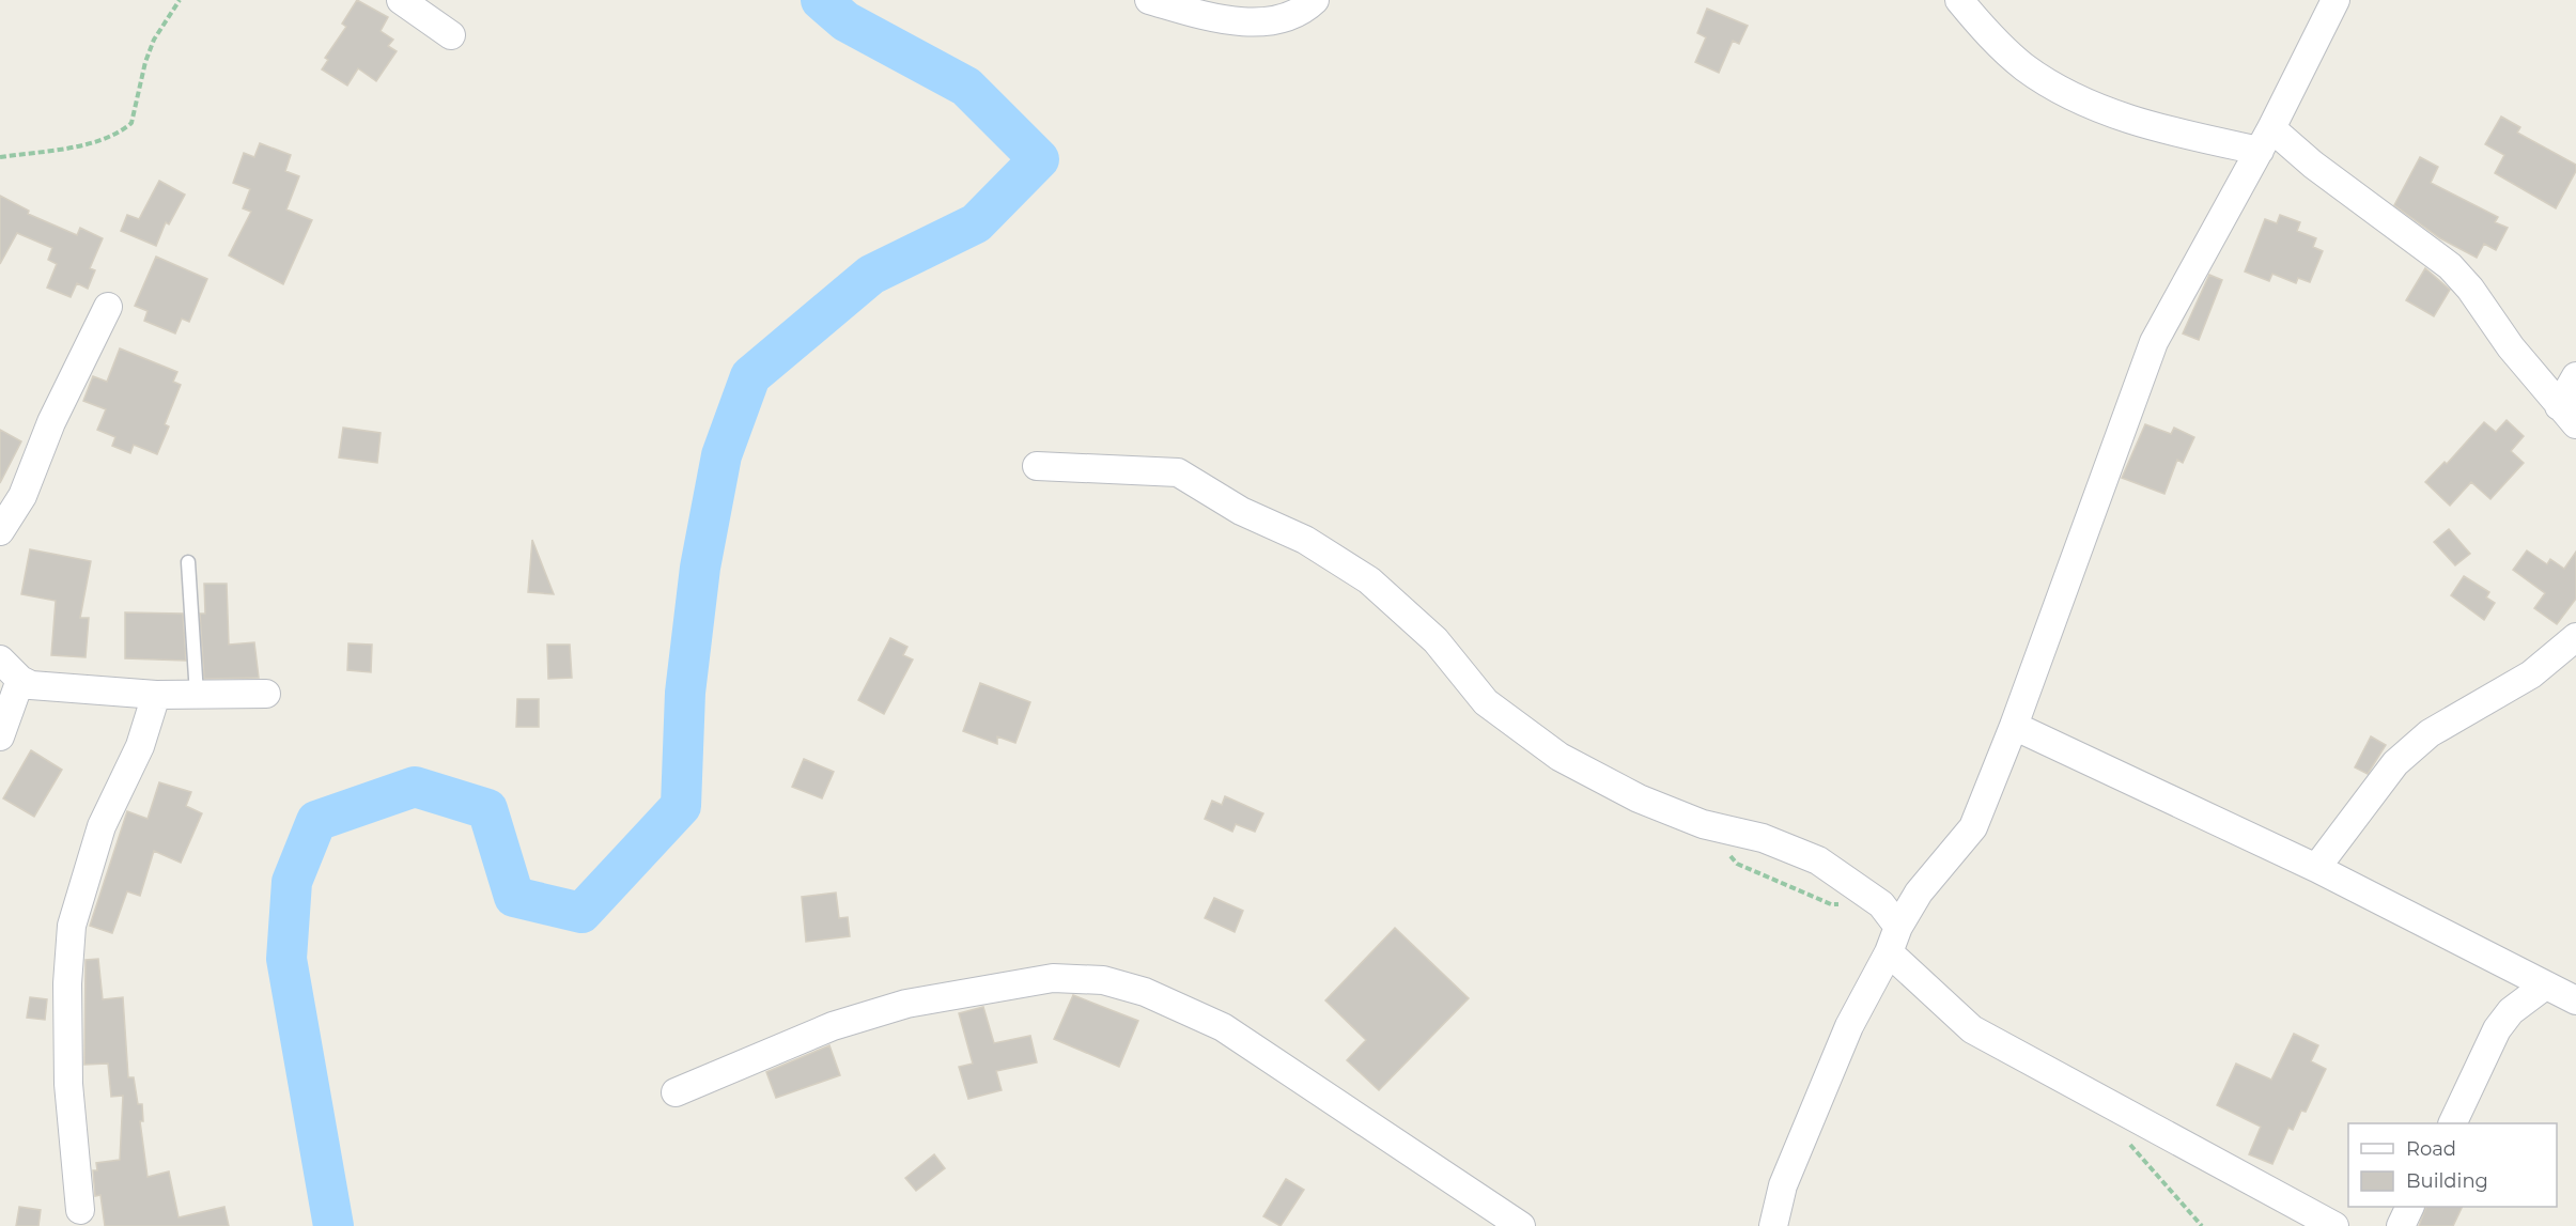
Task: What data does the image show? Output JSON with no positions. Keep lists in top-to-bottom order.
{
  "legend": ["Road", "Building"]
}
